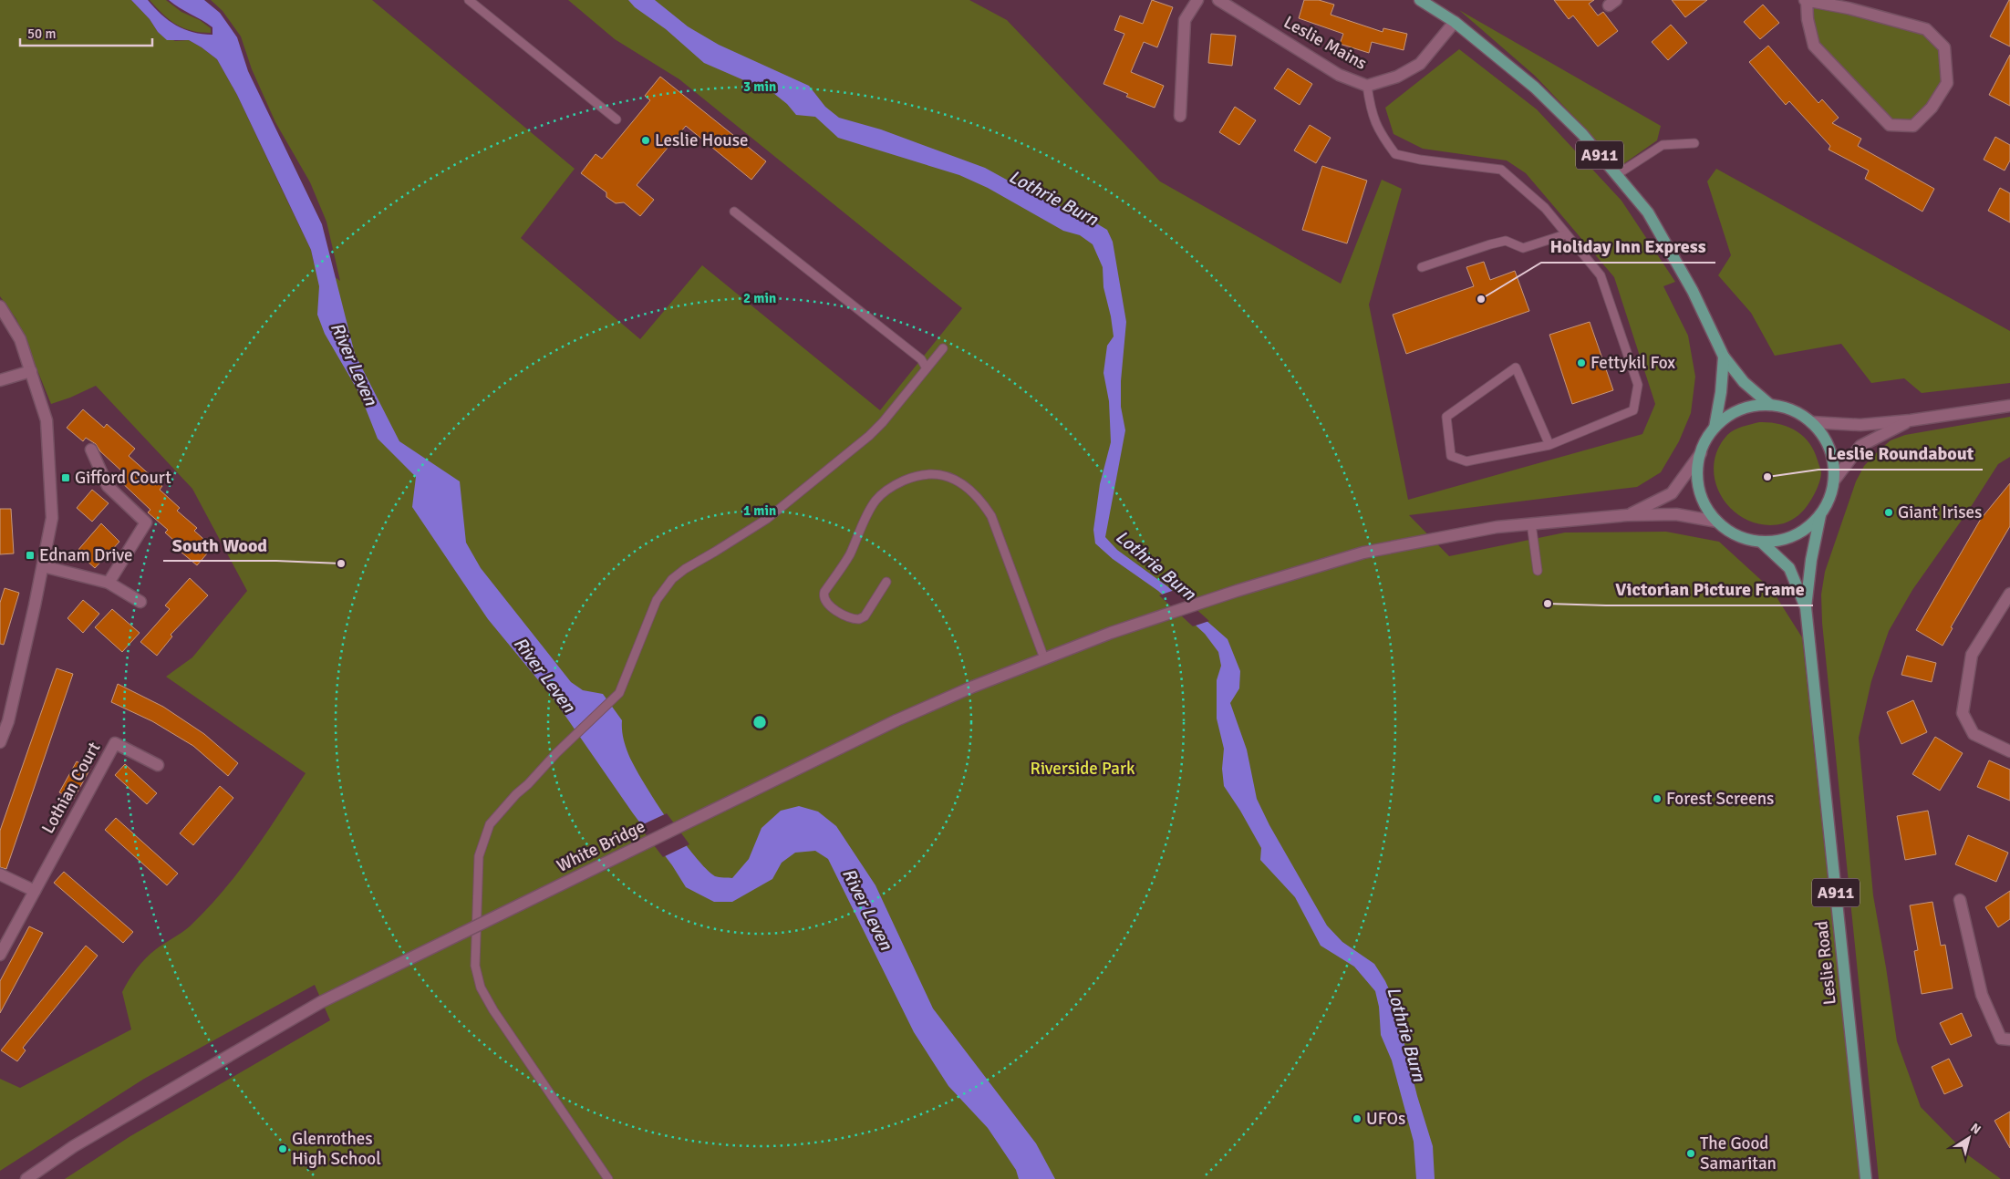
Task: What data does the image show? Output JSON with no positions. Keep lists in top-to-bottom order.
{
  "streets": {
    "main road": ["A911", "Leslie Road"],
    "street": ["Leslie Mains", "Lothian Court", "White Bridge"]
  },
  "crossings": [
    ["Leslie Mains", "A911"],
    ["A911", "White Bridge"],
    ["A911", "Leslie Road"]
  ],
  "water": ["Lothrie Burn", "River Leven"],
  "parks": ["Riverside Park"],
  "places": {
    "other": [
      "Leslie House",
      "Holiday Inn Express",
      "Fettykil Fox",
      "Leslie Roundabout",
      "Giant Irises",
      "South Wood",
      "Victorian Picture Frame",
      "Forest Screens",
      "UFOs",
      "Glenrothes High School",
      "The Good Samaritan"
    ],
    "transit": ["Gifford Court", "Ednam Drive"]
  },
  "scale_bar": "50 m",
  "north": "top right",
  "rings": ["3 min", "2 min", "1 min"]
}
